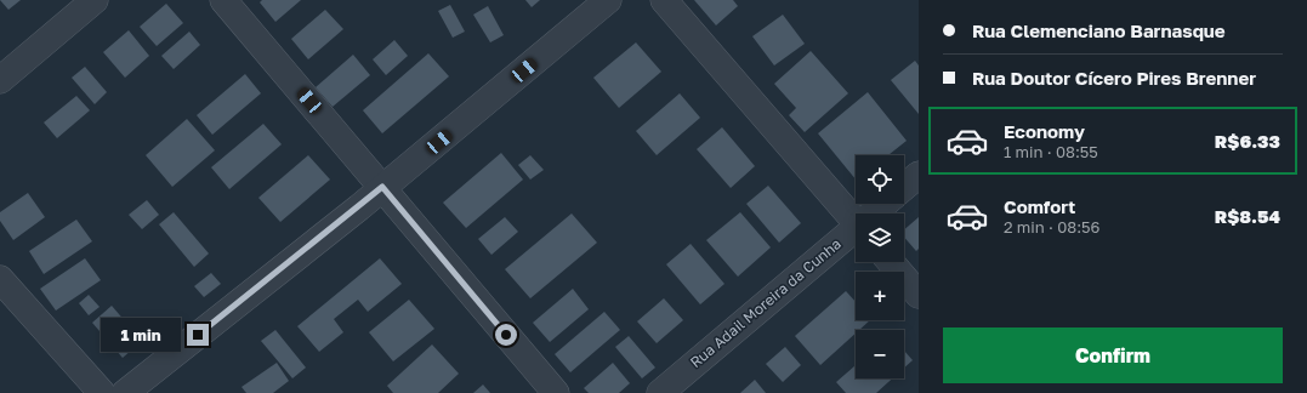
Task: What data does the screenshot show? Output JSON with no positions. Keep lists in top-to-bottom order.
{
  "streets": {
    "street": ["Rua Adail Moreira da Cunha"]
  },
  "page": {
    "banner": ["Rua Clemenciano Barnasque", "Rua Doutor Cícero Pires Brenner"],
    "list": [
      {
        "name": "Economy",
        "note": "1 min · 08:55",
        "value": "R$6.33"
      },
      {
        "name": "Comfort",
        "note": "2 min · 08:56",
        "value": "R$8.54"
      }
    ],
    "map_buttons": ["+", "−"],
    "bubble": "1 min",
    "buttons": "Confirm"
  }
}
